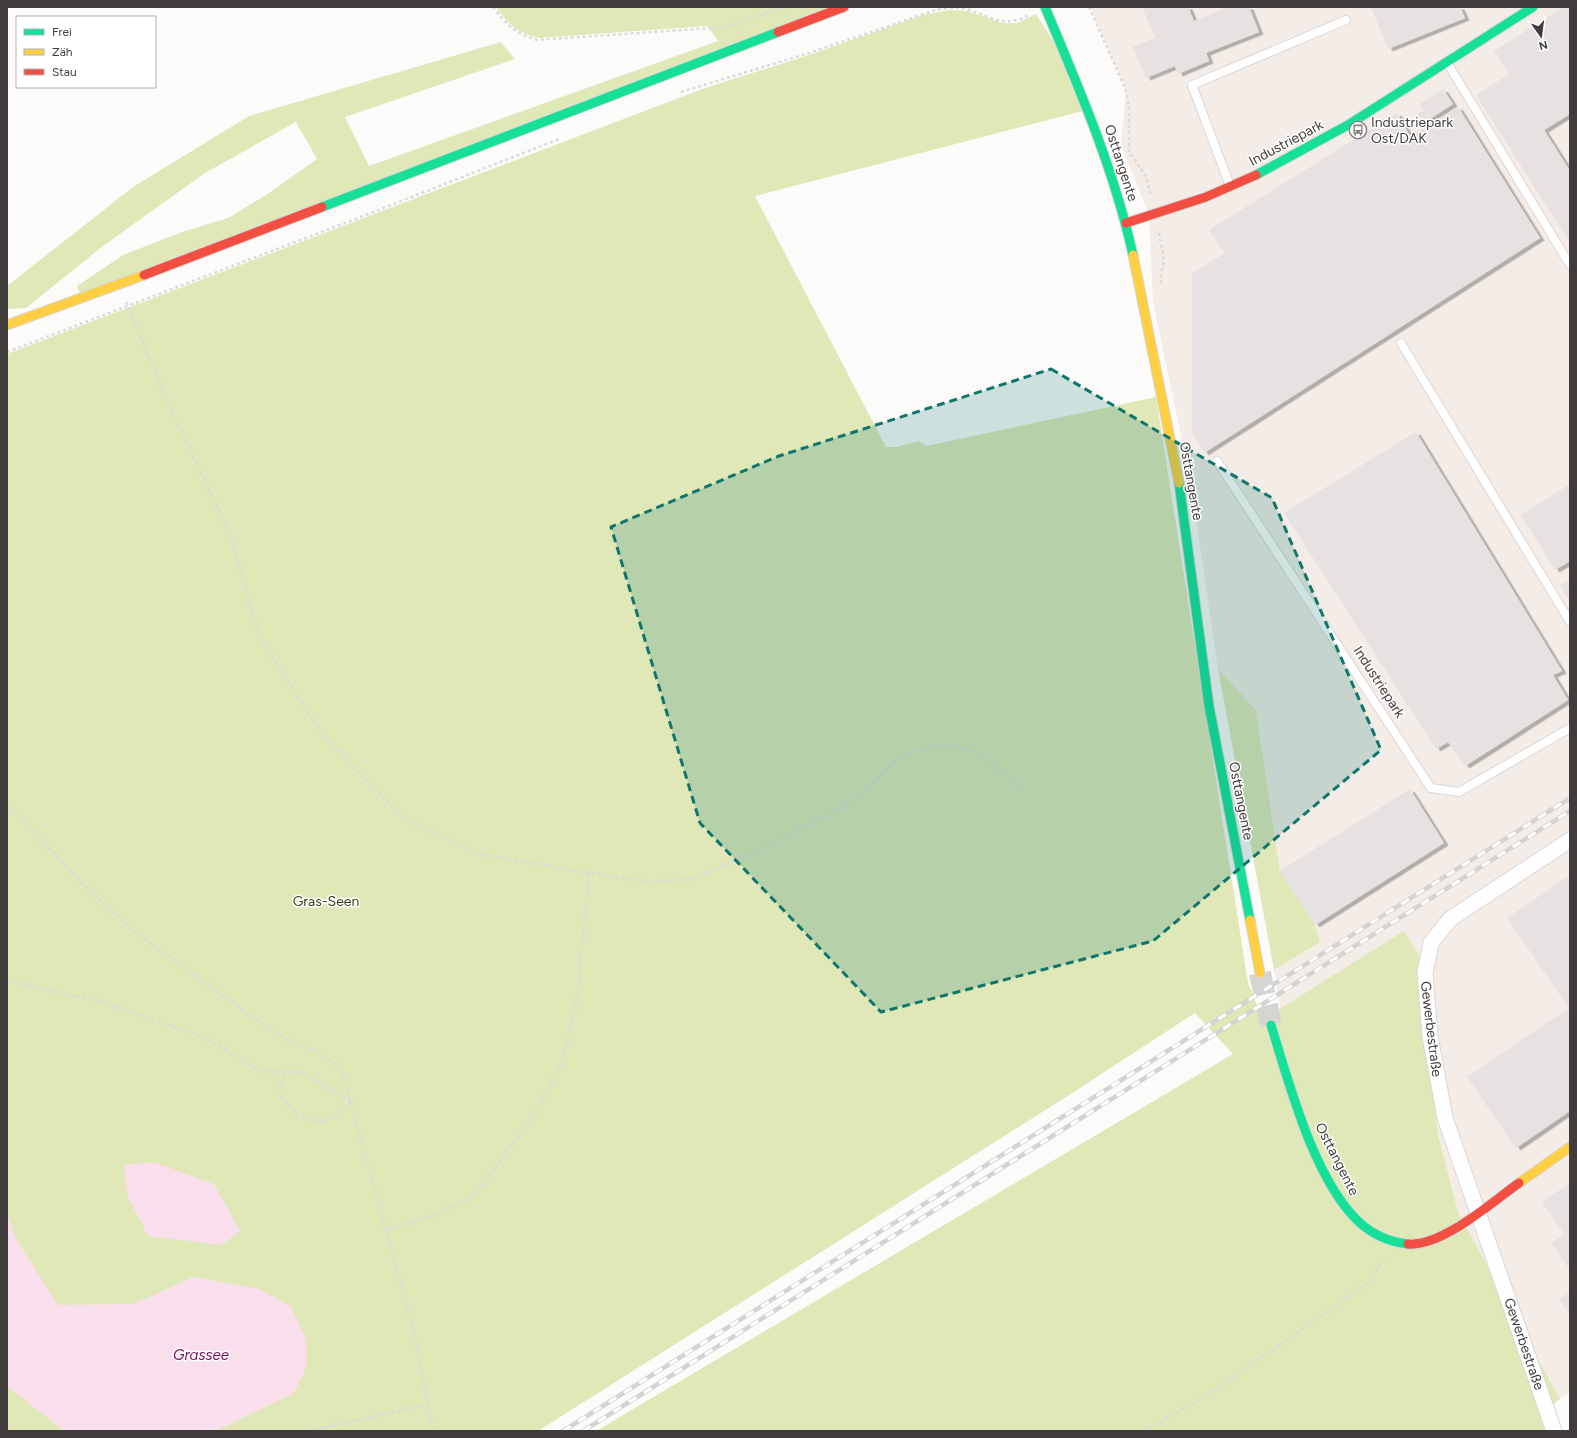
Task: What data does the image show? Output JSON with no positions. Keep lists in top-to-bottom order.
{
  "streets": {
    "street": ["Industriepark", "Osttangente", "Gewerbestraße"]
  },
  "crossings": [
    ["Industriepark", "Osttangente"],
    ["Osttangente", "Gewerbestraße"]
  ],
  "water": ["Grassee"],
  "parks": ["Gras-Seen"],
  "places": {
    "bus stop": ["Industriepark Ost/DAK"]
  },
  "legend": ["Frei", "Zäh", "Stau"],
  "north": "bottom"
}
